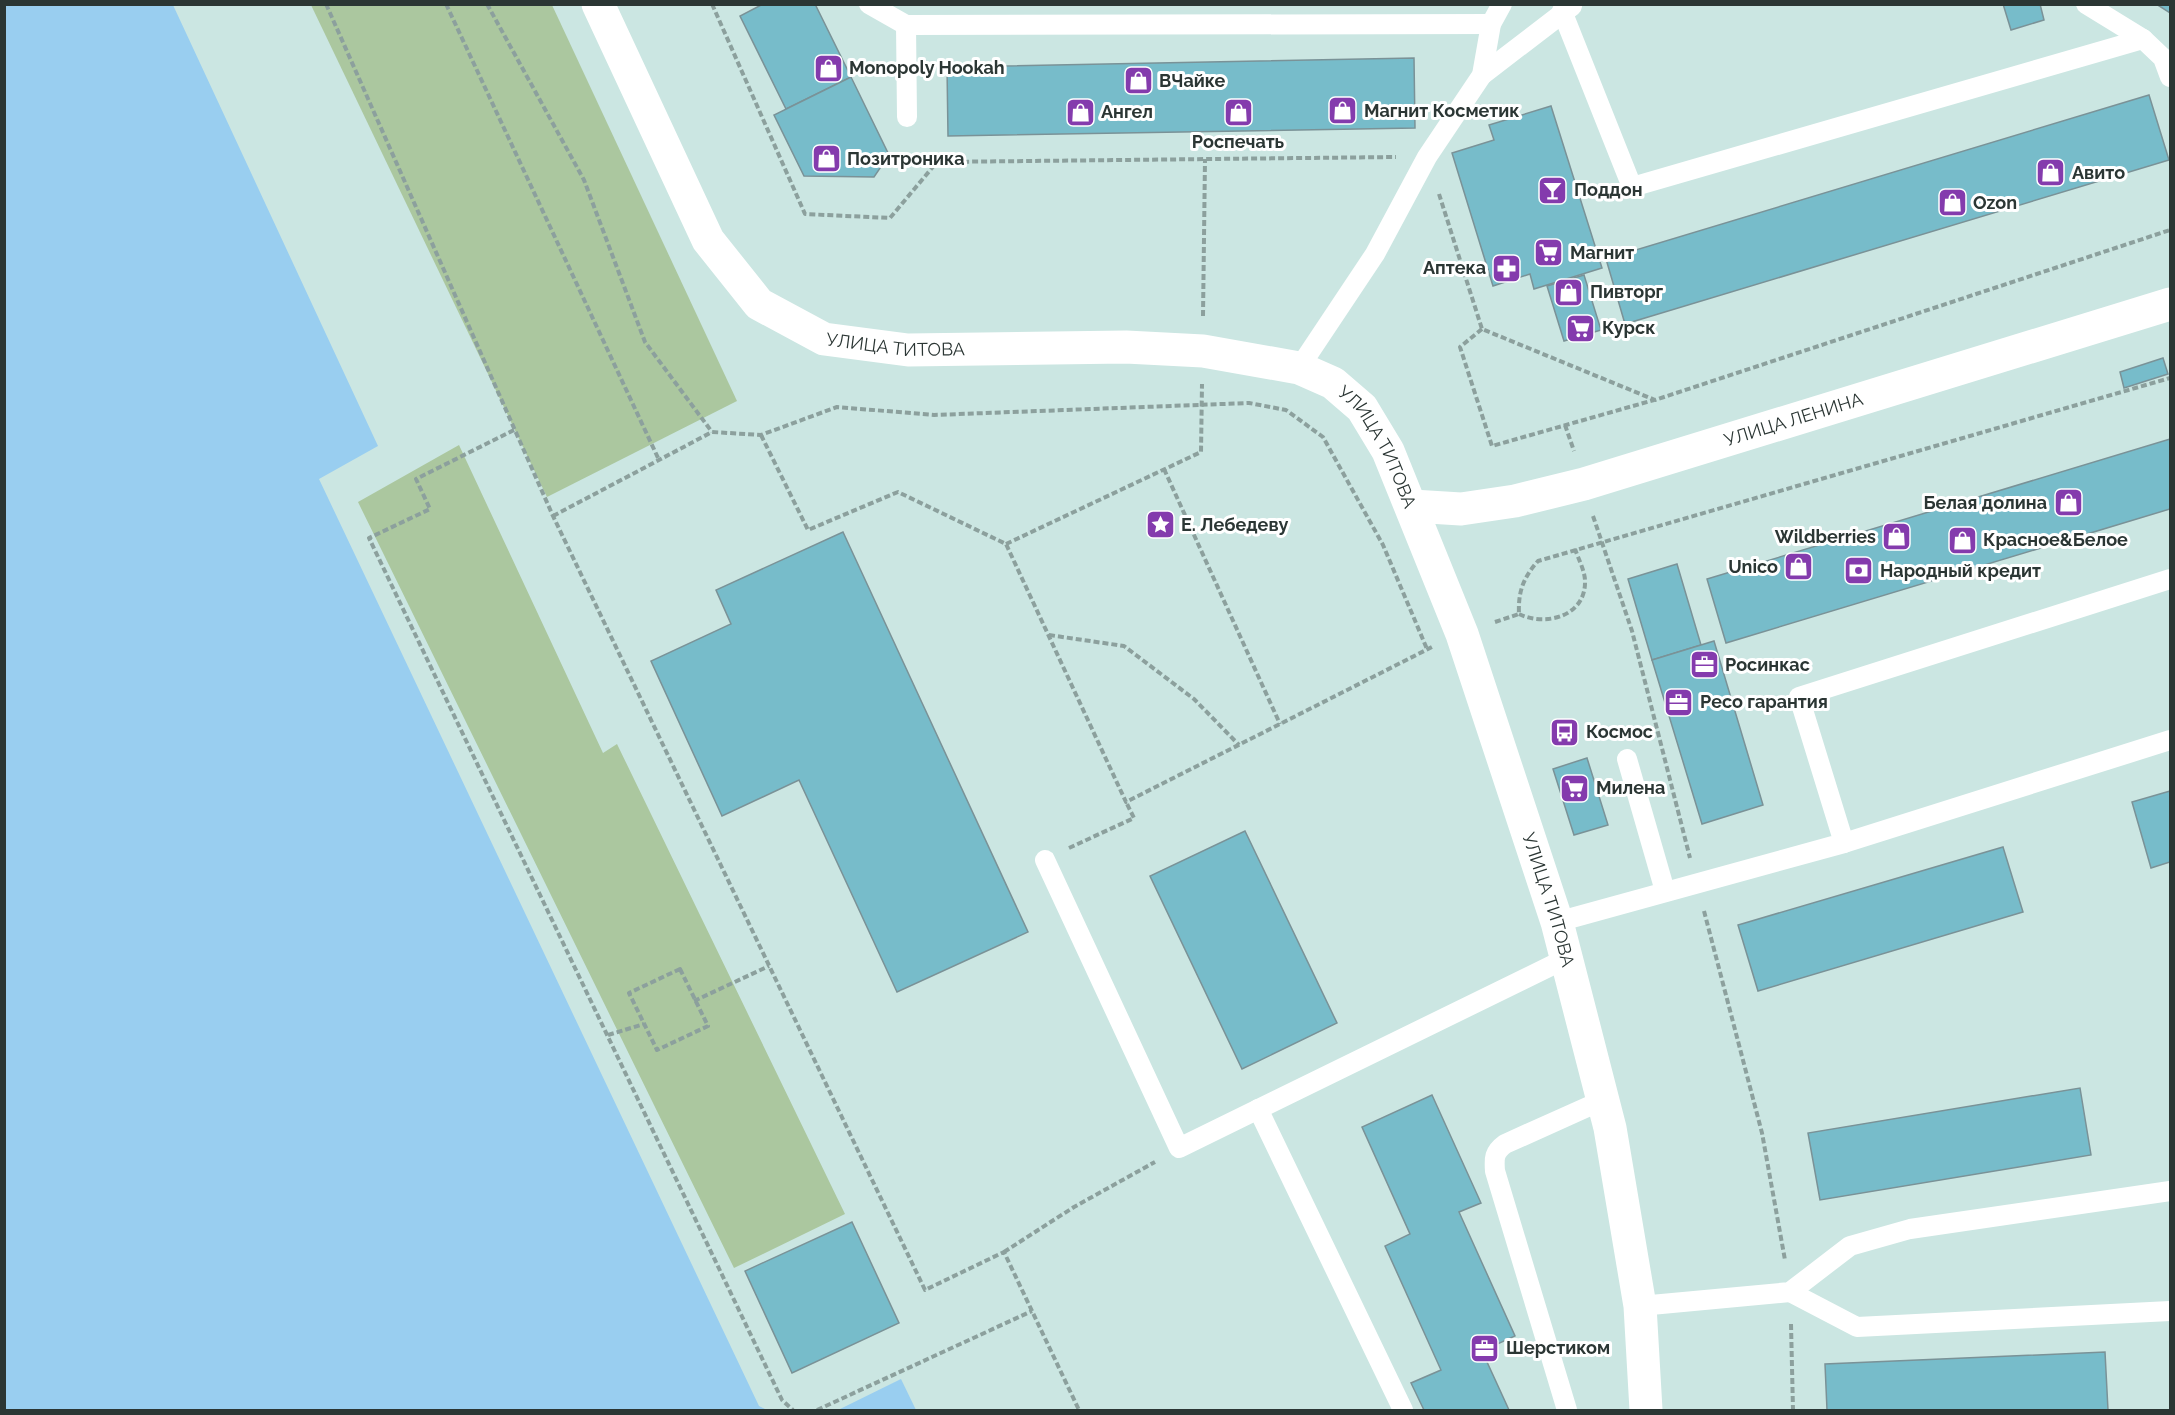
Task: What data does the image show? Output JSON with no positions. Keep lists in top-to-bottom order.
{
  "streets": {
    "main road": ["УЛИЦА ТИТОВА", "УЛИЦА ЛЕНИНА"]
  },
  "crossings": [
    ["УЛИЦА ТИТОВА", "УЛИЦА ЛЕНИНА"]
  ],
  "places": {
    "shop": [
      "Monopoly Hookah",
      "ВЧайке",
      "Магнит Косметик",
      "Ангел",
      "Роспечать",
      "Позитроника",
      "Авито",
      "Ozon",
      "Пивторг",
      "Белая долина",
      "Wildberries",
      "Красное&Белое",
      "Unico"
    ],
    "bar": ["Поддон"],
    "supermarket": ["Магнит", "Курск", "Милена"],
    "pharmacy": ["Аптека"],
    "place": ["Е. Лебедеву"],
    "bank": ["Народный кредит"],
    "office": ["Росинкас", "Ресо гарантия", "Шерстиком"],
    "bus stop": ["Космос"]
  }
}
